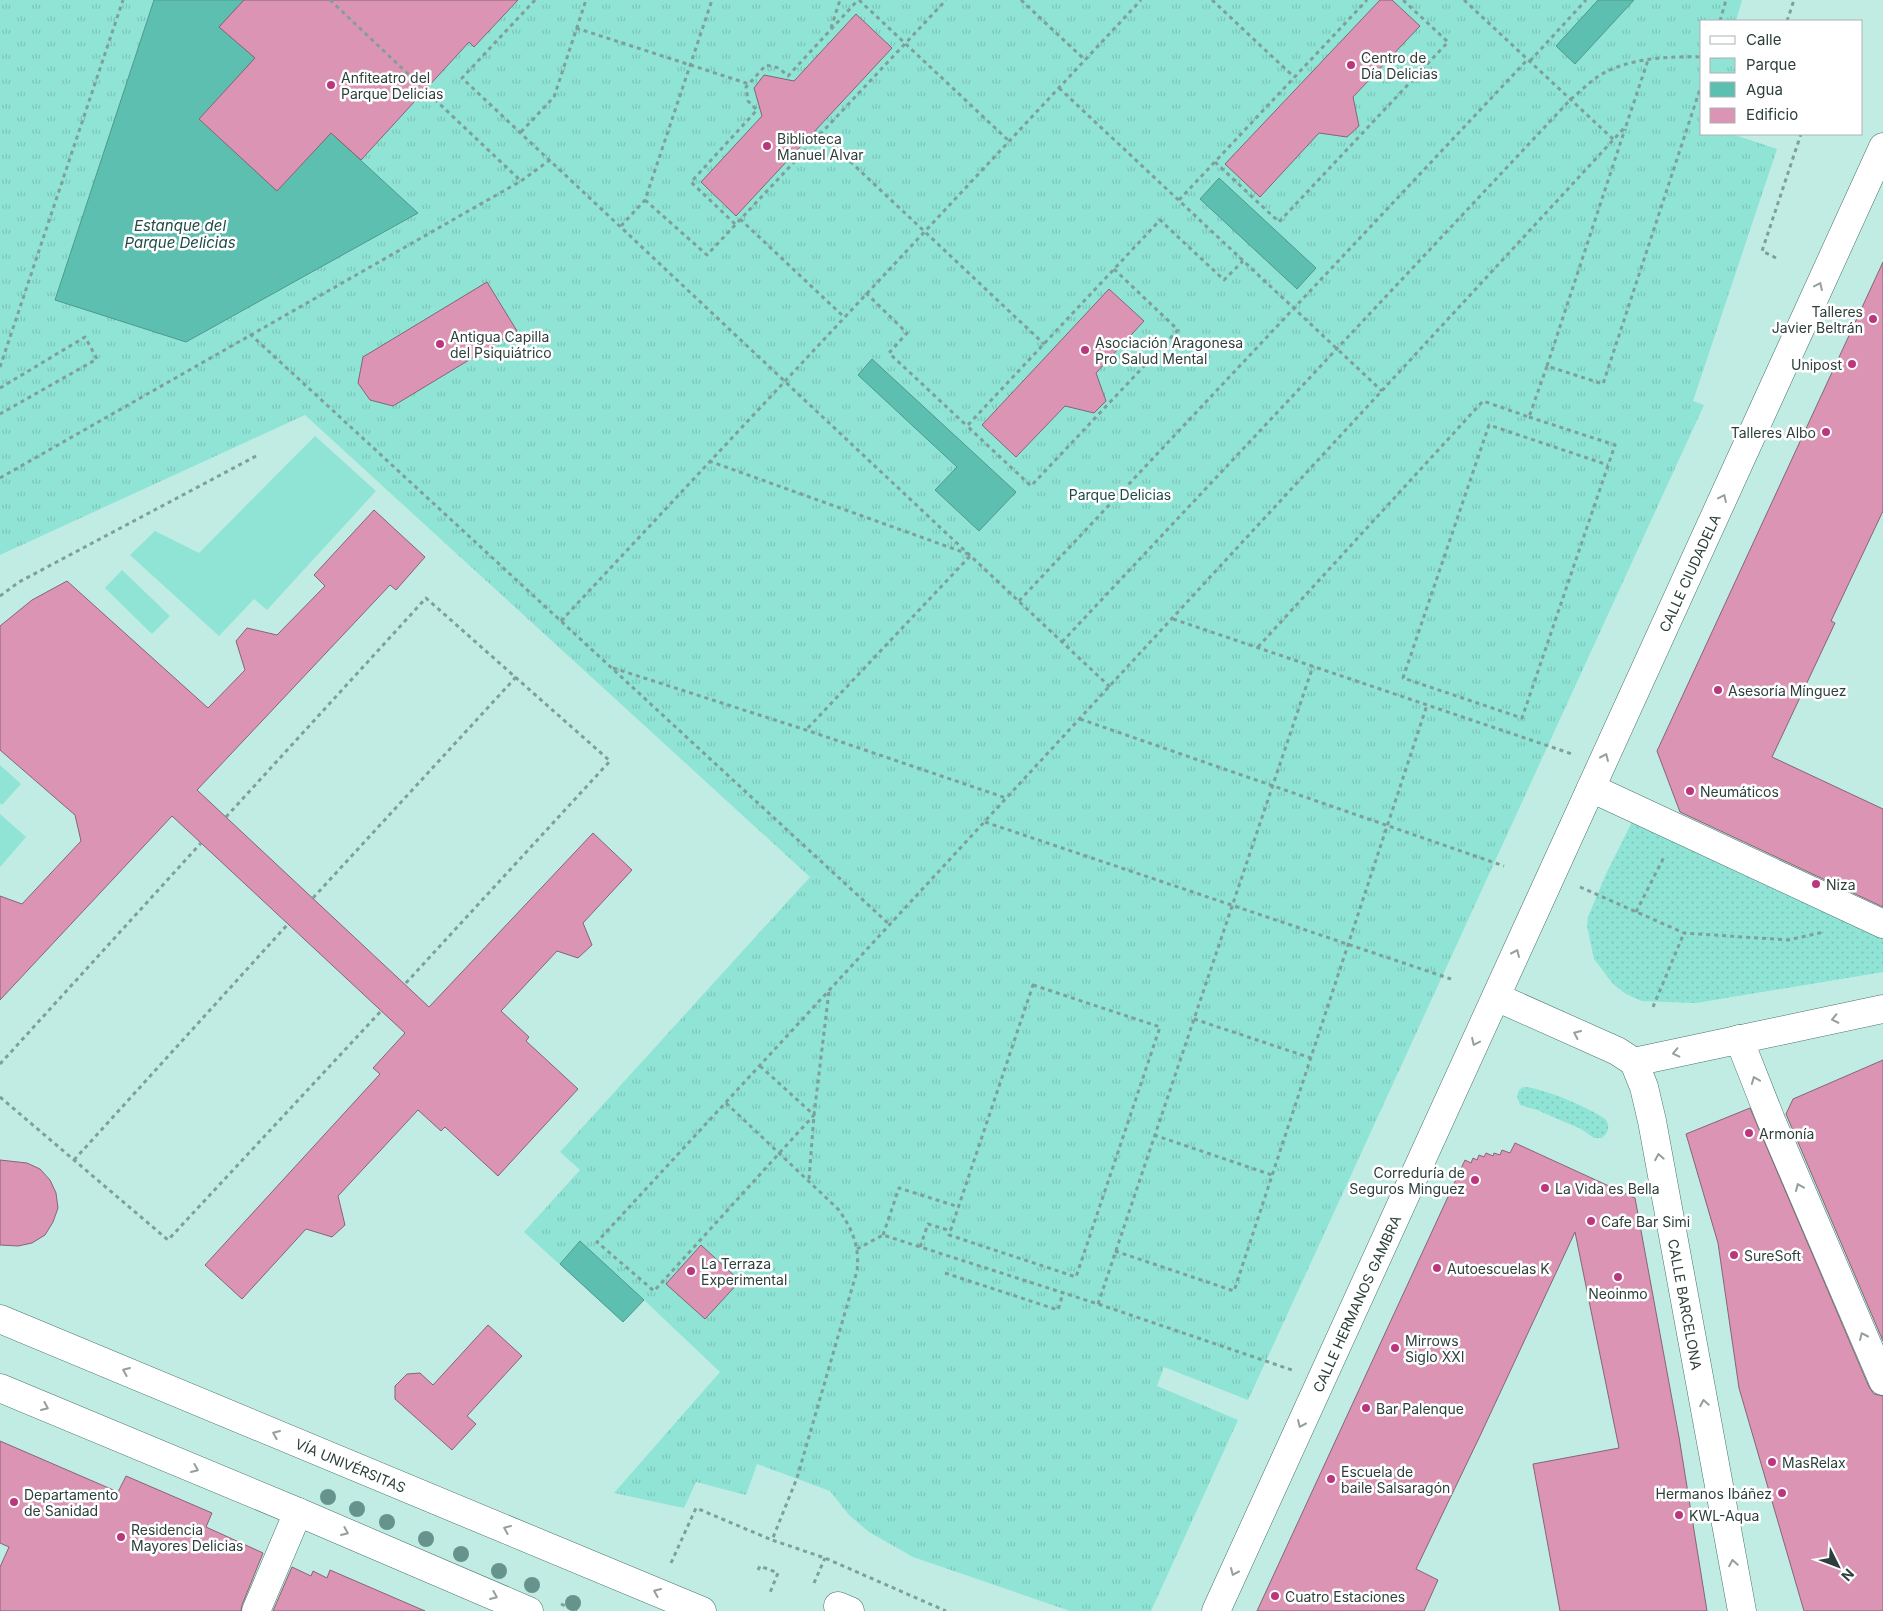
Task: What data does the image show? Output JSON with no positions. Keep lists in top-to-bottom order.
{
  "streets": {
    "street": [
      "CALLE CIUDADELA",
      "CALLE HERMANOS GAMBRA",
      "CALLE BARCELONA",
      "VÍA UNIVÉRSITAS"
    ]
  },
  "crossings": [
    ["CALLE CIUDADELA", "CALLE HERMANOS GAMBRA"]
  ],
  "one_way": ["CALLE CIUDADELA", "CALLE HERMANOS GAMBRA"],
  "water": ["Estanque del Parque Delicias"],
  "parks": ["Parque Delicias"],
  "places": [
    "Centro de Día Delicias",
    "Anfiteatro del Parque Delicias",
    "Biblioteca Manuel Alvar",
    "Talleres Javier Beltrán",
    "Antigua Capilla del Psiquiátrico",
    "Asociación Aragonesa Pro Salud Mental",
    "Unipost",
    "Talleres Albo",
    "Asesoría Mínguez",
    "Neumáticos",
    "Niza",
    "Armonía",
    "Correduría de Seguros Minguez",
    "La Vida es Bella",
    "Cafe Bar Simi",
    "SureSoft",
    "Autoescuelas K",
    "La Terraza Experimental",
    "Neoinmo",
    "Mirrows Siglo XXI",
    "Bar Palenque",
    "MasRelax",
    "Escuela de baile Salsaragón",
    "Hermanos Ibáñez",
    "Departamento de Sanidad",
    "KWL-Aqua",
    "Residencia Mayores Delicias",
    "Cuatro Estaciones"
  ],
  "legend": [
    "Calle",
    "Parque",
    "Agua",
    "Edificio"
  ],
  "north": "bottom right"
}
